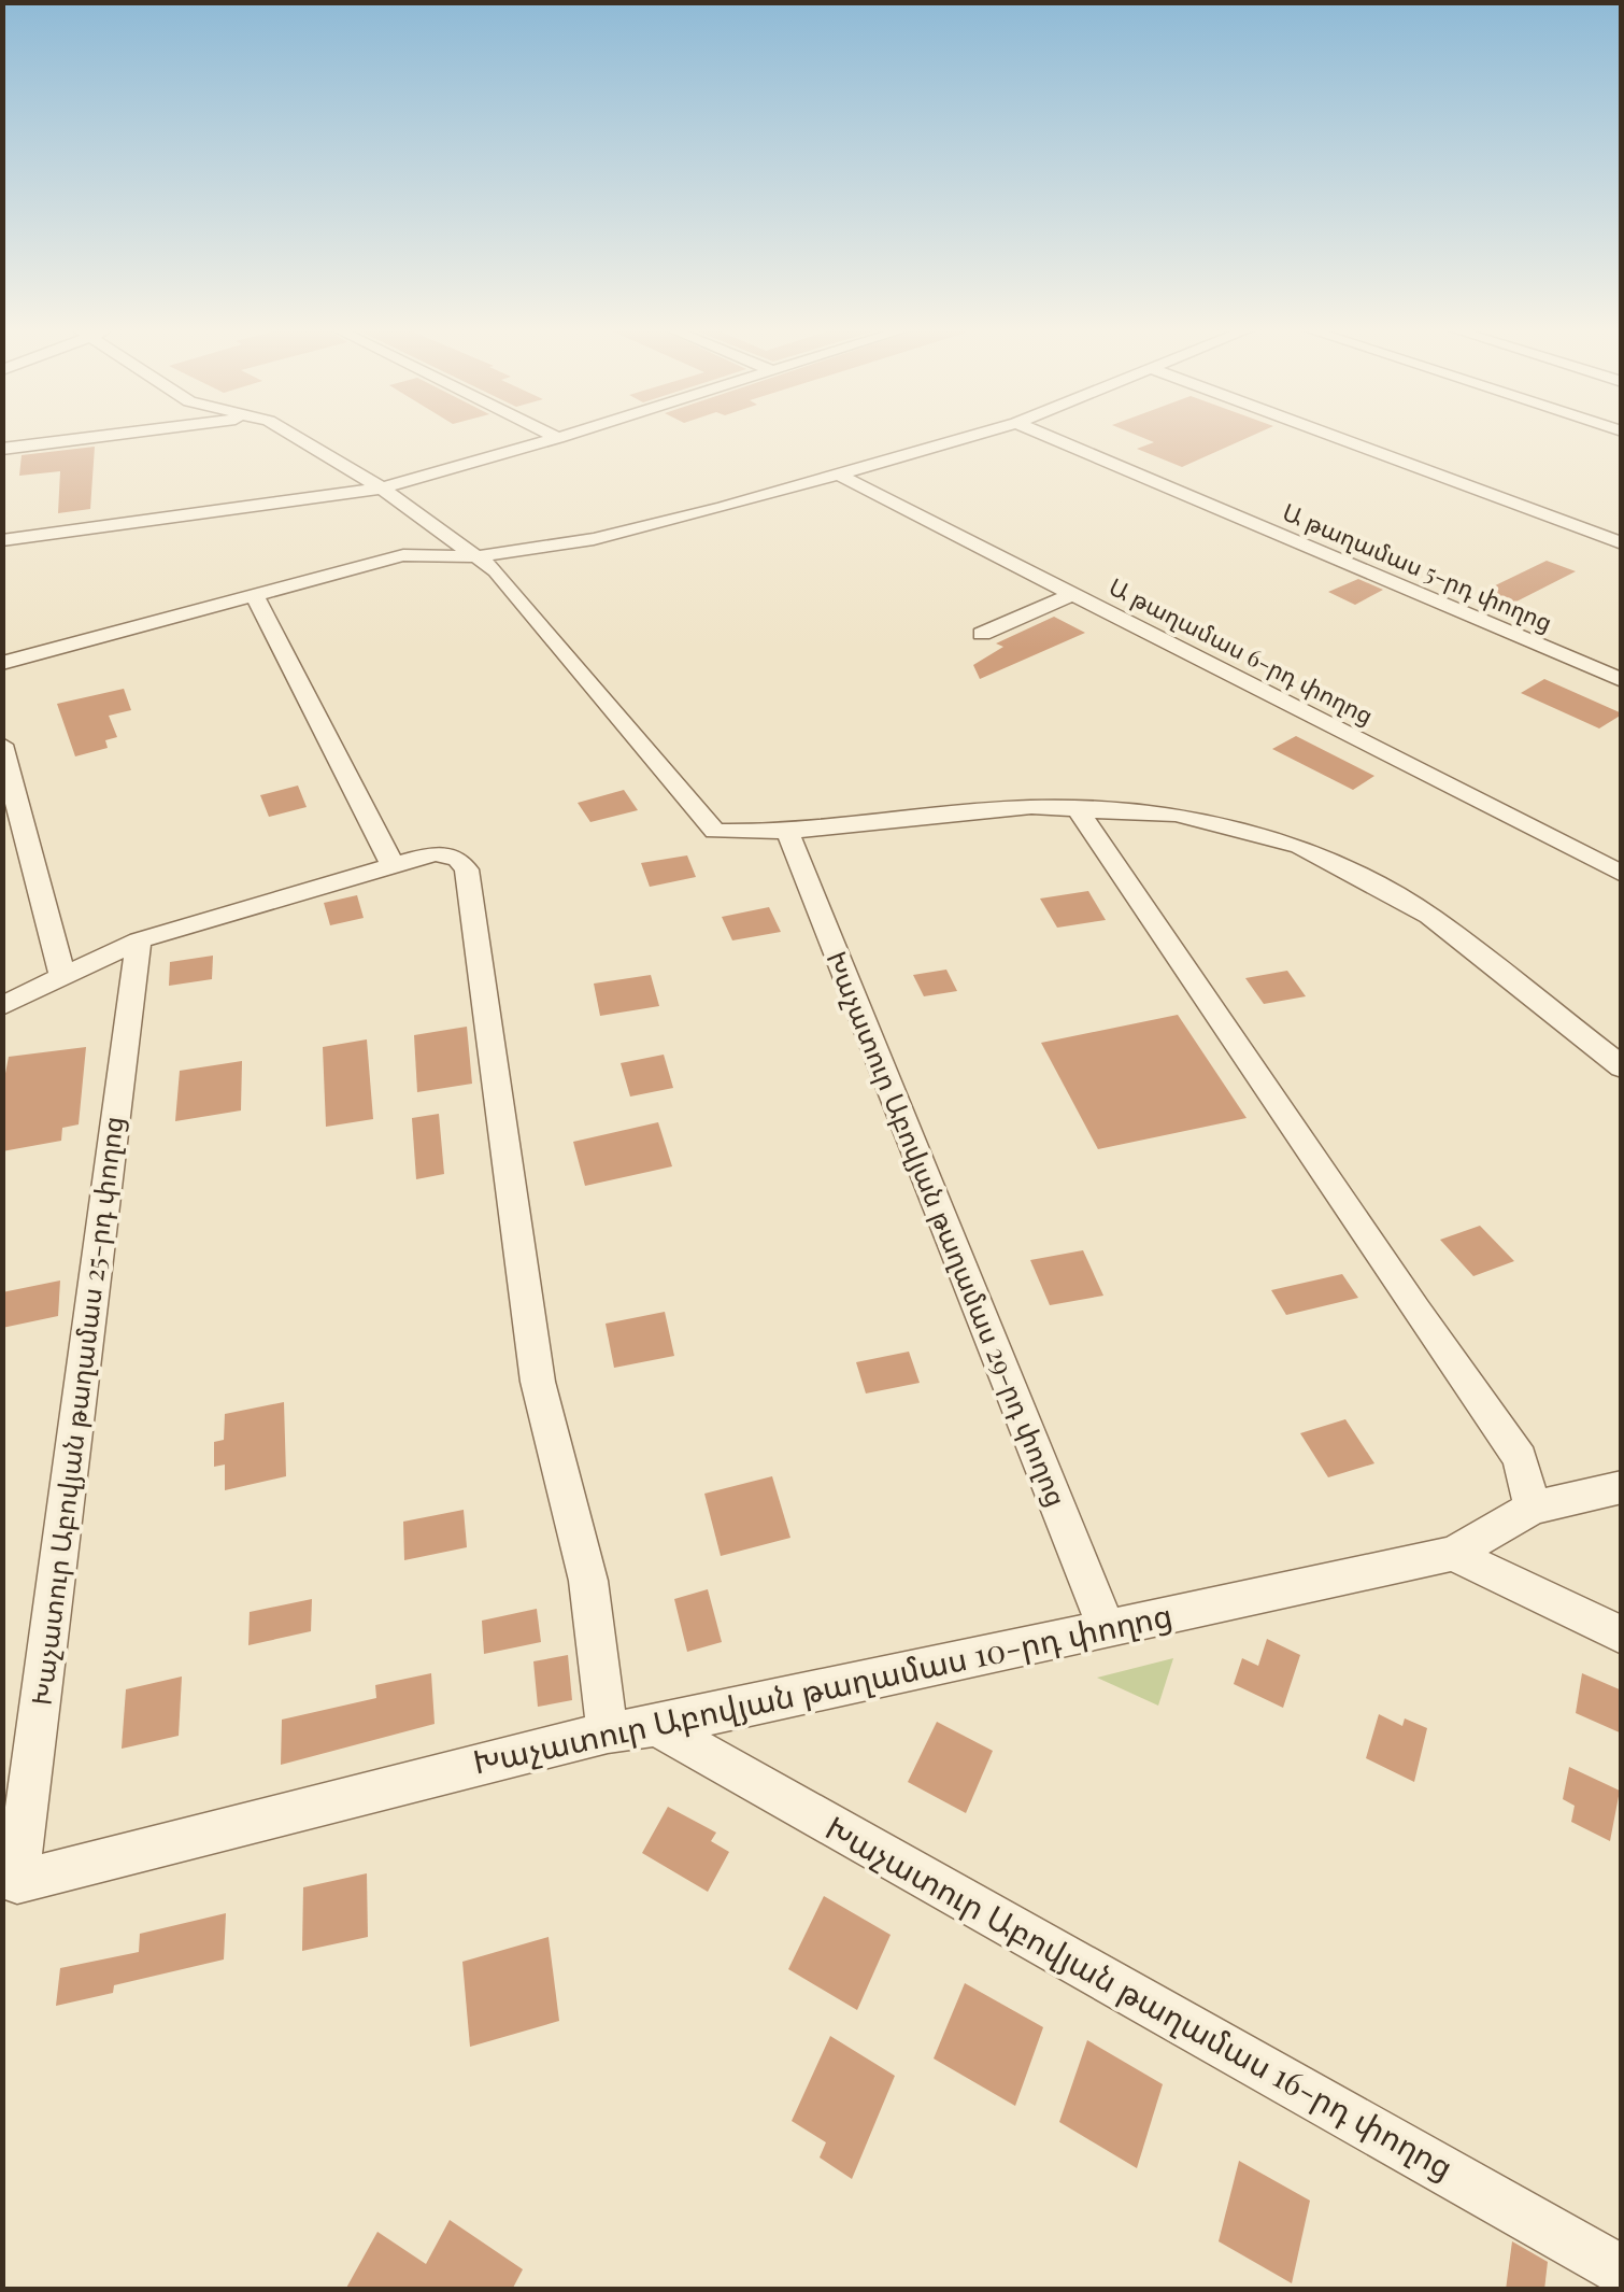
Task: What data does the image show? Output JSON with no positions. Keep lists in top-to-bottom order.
{
  "streets": {
    "street": [
      "Ա թաղամաս 5-րդ փողոց",
      "Ա թաղամաս 6-րդ փողոց",
      "Խաչատուր Աբովյան թաղամաս 29-րդ փողոց",
      "Խաչատուր Աբովյան թաղամաս 25-րդ փողոց",
      "Խաչատուր Աբովյան թաղամաս 10-րդ փողոց",
      "Խաչատուր Աբովյան թաղամաս 16-րդ փողոց"
    ]
  },
  "crossings": [
    ["Խաչատուր Աբովյան թաղամաս 29-րդ փողոց", "Խաչատուր Աբովյան թաղամաս 10-րդ փողոց"],
    ["Խաչատուր Աբովյան թաղամաս 25-րդ փողոց", "Խաչատուր Աբովյան թաղամաս 10-րդ փողոց"],
    ["Խաչատուր Աբովյան թաղամաս 10-րդ փողոց", "Խաչատուր Աբովյան թաղամաս 16-րդ փողոց"]
  ]
}
